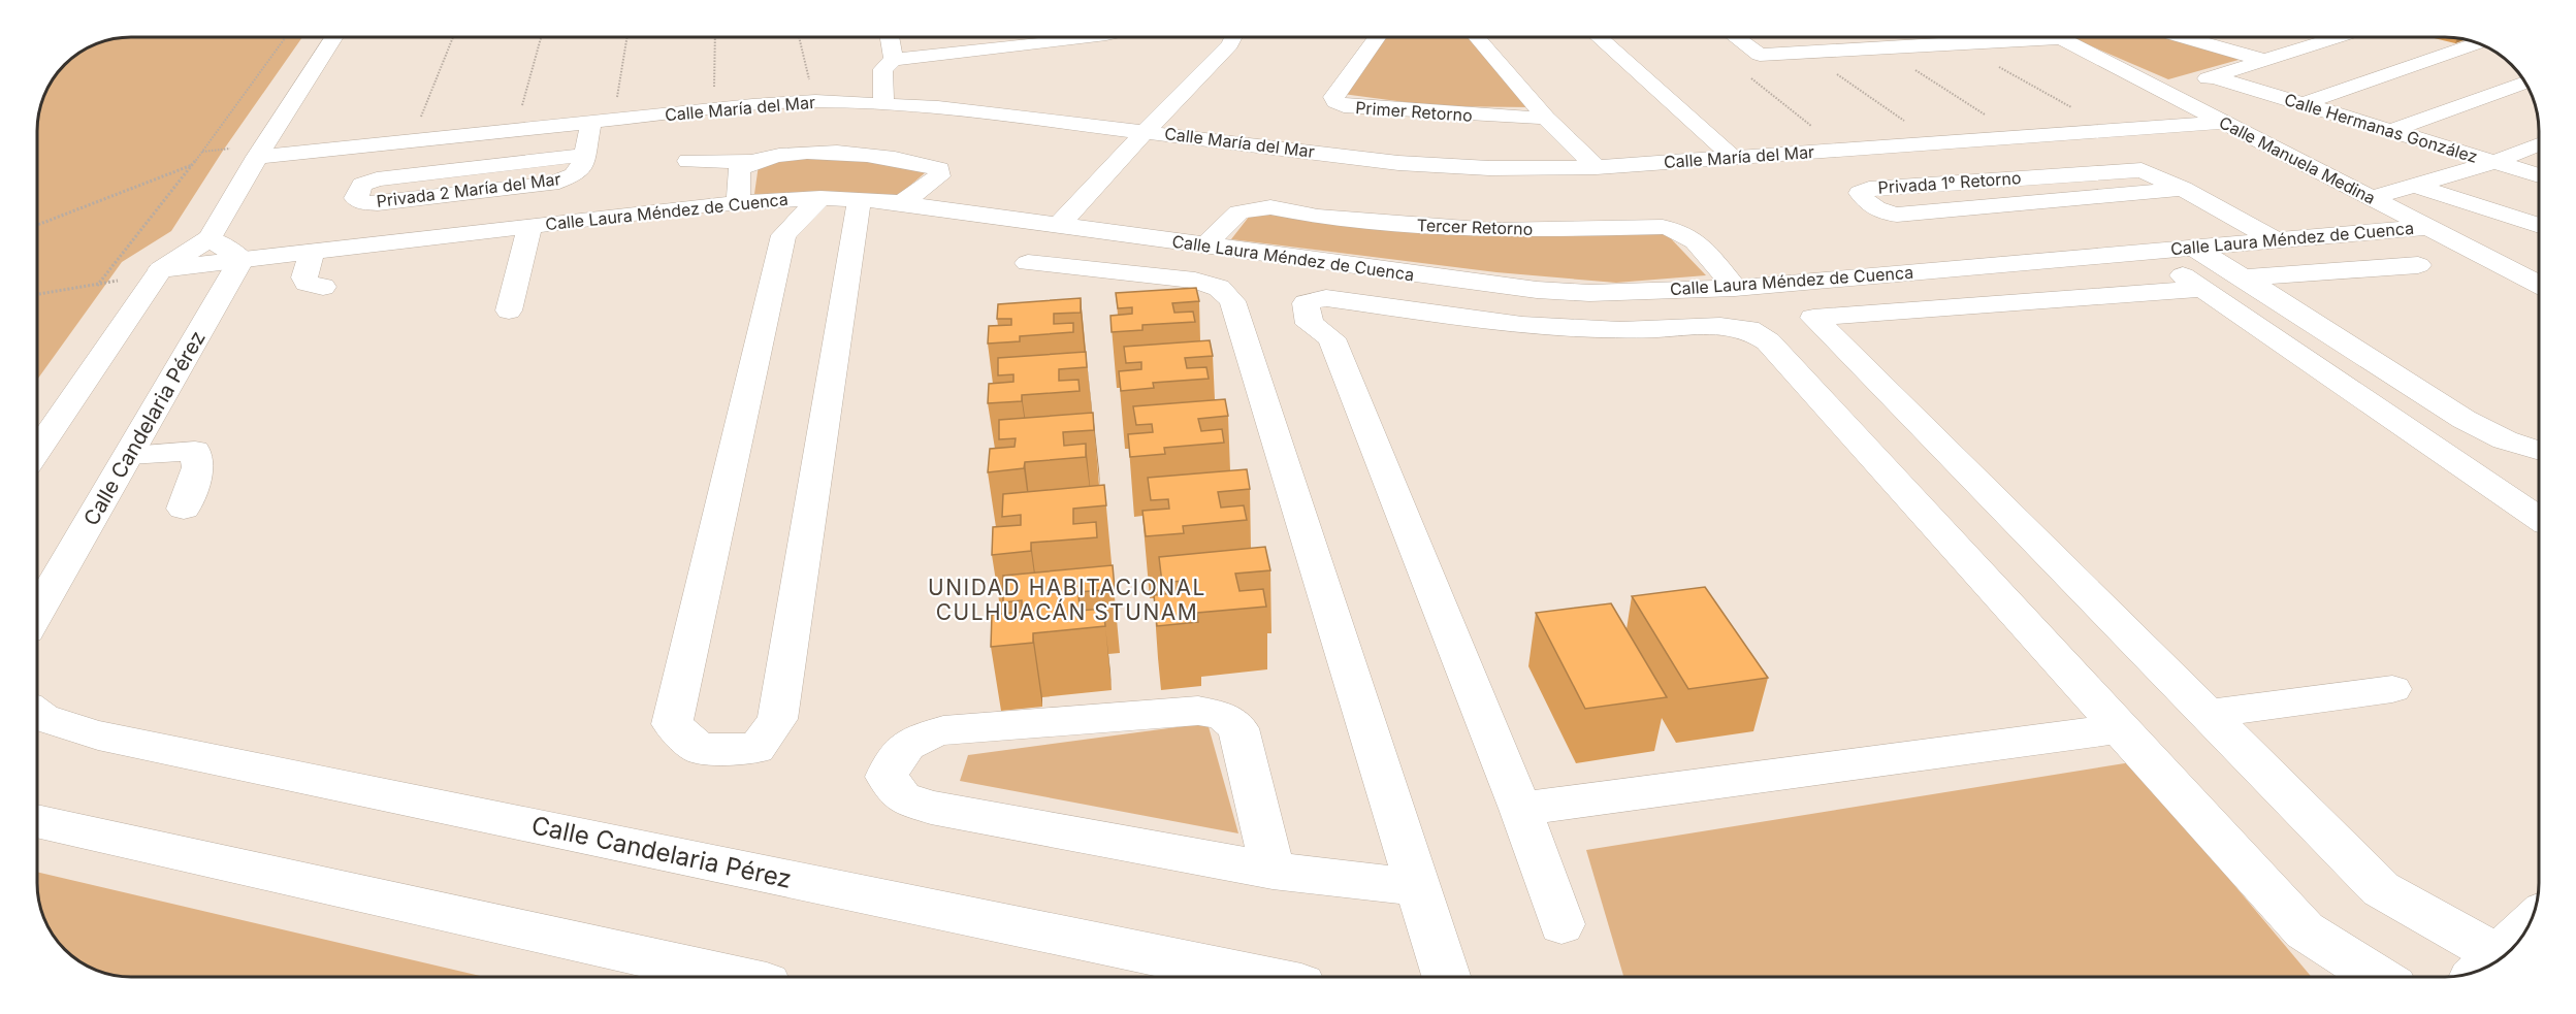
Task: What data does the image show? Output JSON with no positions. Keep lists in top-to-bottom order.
{
  "streets": {
    "street": [
      "Calle María del Mar",
      "Primer Retorno",
      "Calle Hermanas González",
      "Calle Manuela Medina",
      "Privada 1º Retorno",
      "Privada 2 María del Mar",
      "Calle Laura Méndez de Cuenca",
      "Tercer Retorno",
      "Calle Candelaria Pérez"
    ]
  },
  "crossings": [
    ["Calle María del Mar", "Calle Manuela Medina"],
    ["Calle María del Mar", "Privada 2 María del Mar"],
    ["Calle Manuela Medina", "Calle Laura Méndez de Cuenca"],
    ["Privada 1º Retorno", "Calle Laura Méndez de Cuenca"],
    ["Calle Laura Méndez de Cuenca", "Tercer Retorno"],
    ["Calle Laura Méndez de Cuenca", "Calle Candelaria Pérez"]
  ],
  "districts": ["UNIDAD HABITACIONAL CULHUACÁN STUNAM"]
}
